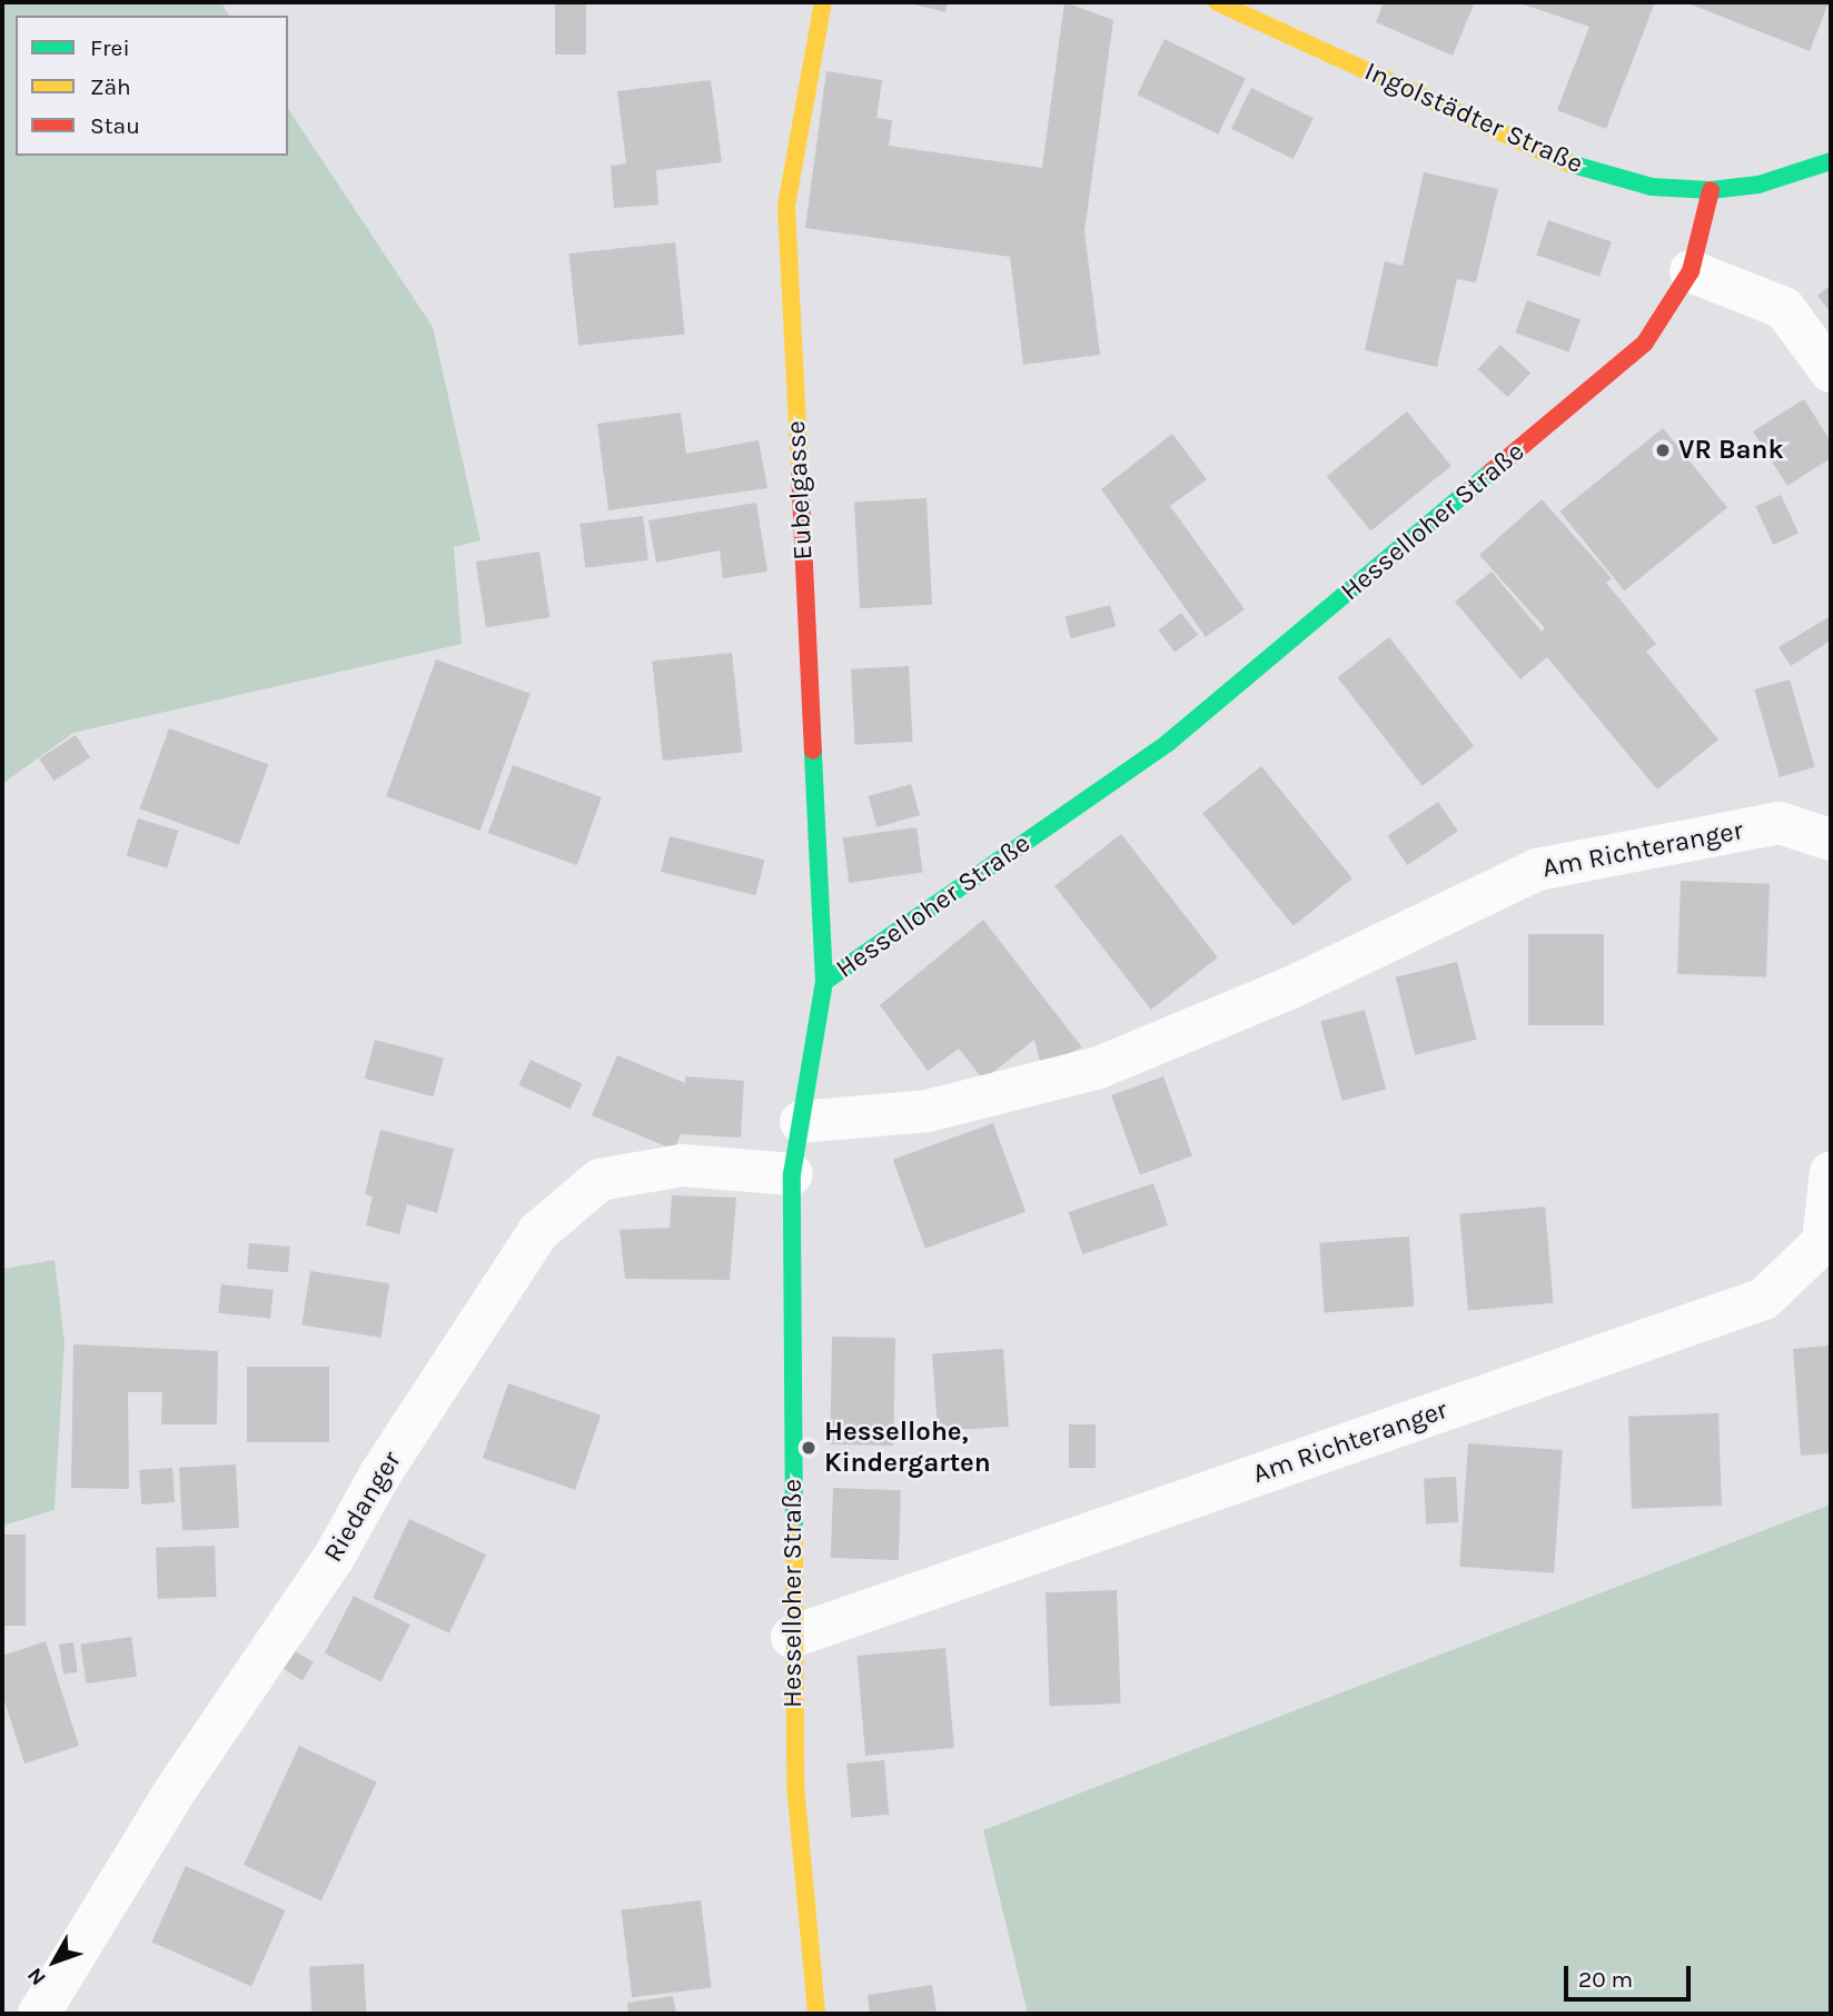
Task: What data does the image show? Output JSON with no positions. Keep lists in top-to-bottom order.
{
  "streets": {
    "street": [
      "Ingolstädter Straße",
      "Eubelgasse",
      "Hesselloher Straße",
      "Am Richteranger",
      "Riedanger"
    ]
  },
  "crossings": [
    ["Ingolstädter Straße", "Hesselloher Straße"],
    ["Eubelgasse", "Hesselloher Straße"],
    ["Hesselloher Straße", "Am Richteranger"],
    ["Hesselloher Straße", "Riedanger"]
  ],
  "places": ["VR Bank", "Hessellohe, Kindergarten"],
  "legend": ["Frei", "Zäh", "Stau"],
  "scale_bar": "20 m",
  "north": "bottom left"
}
